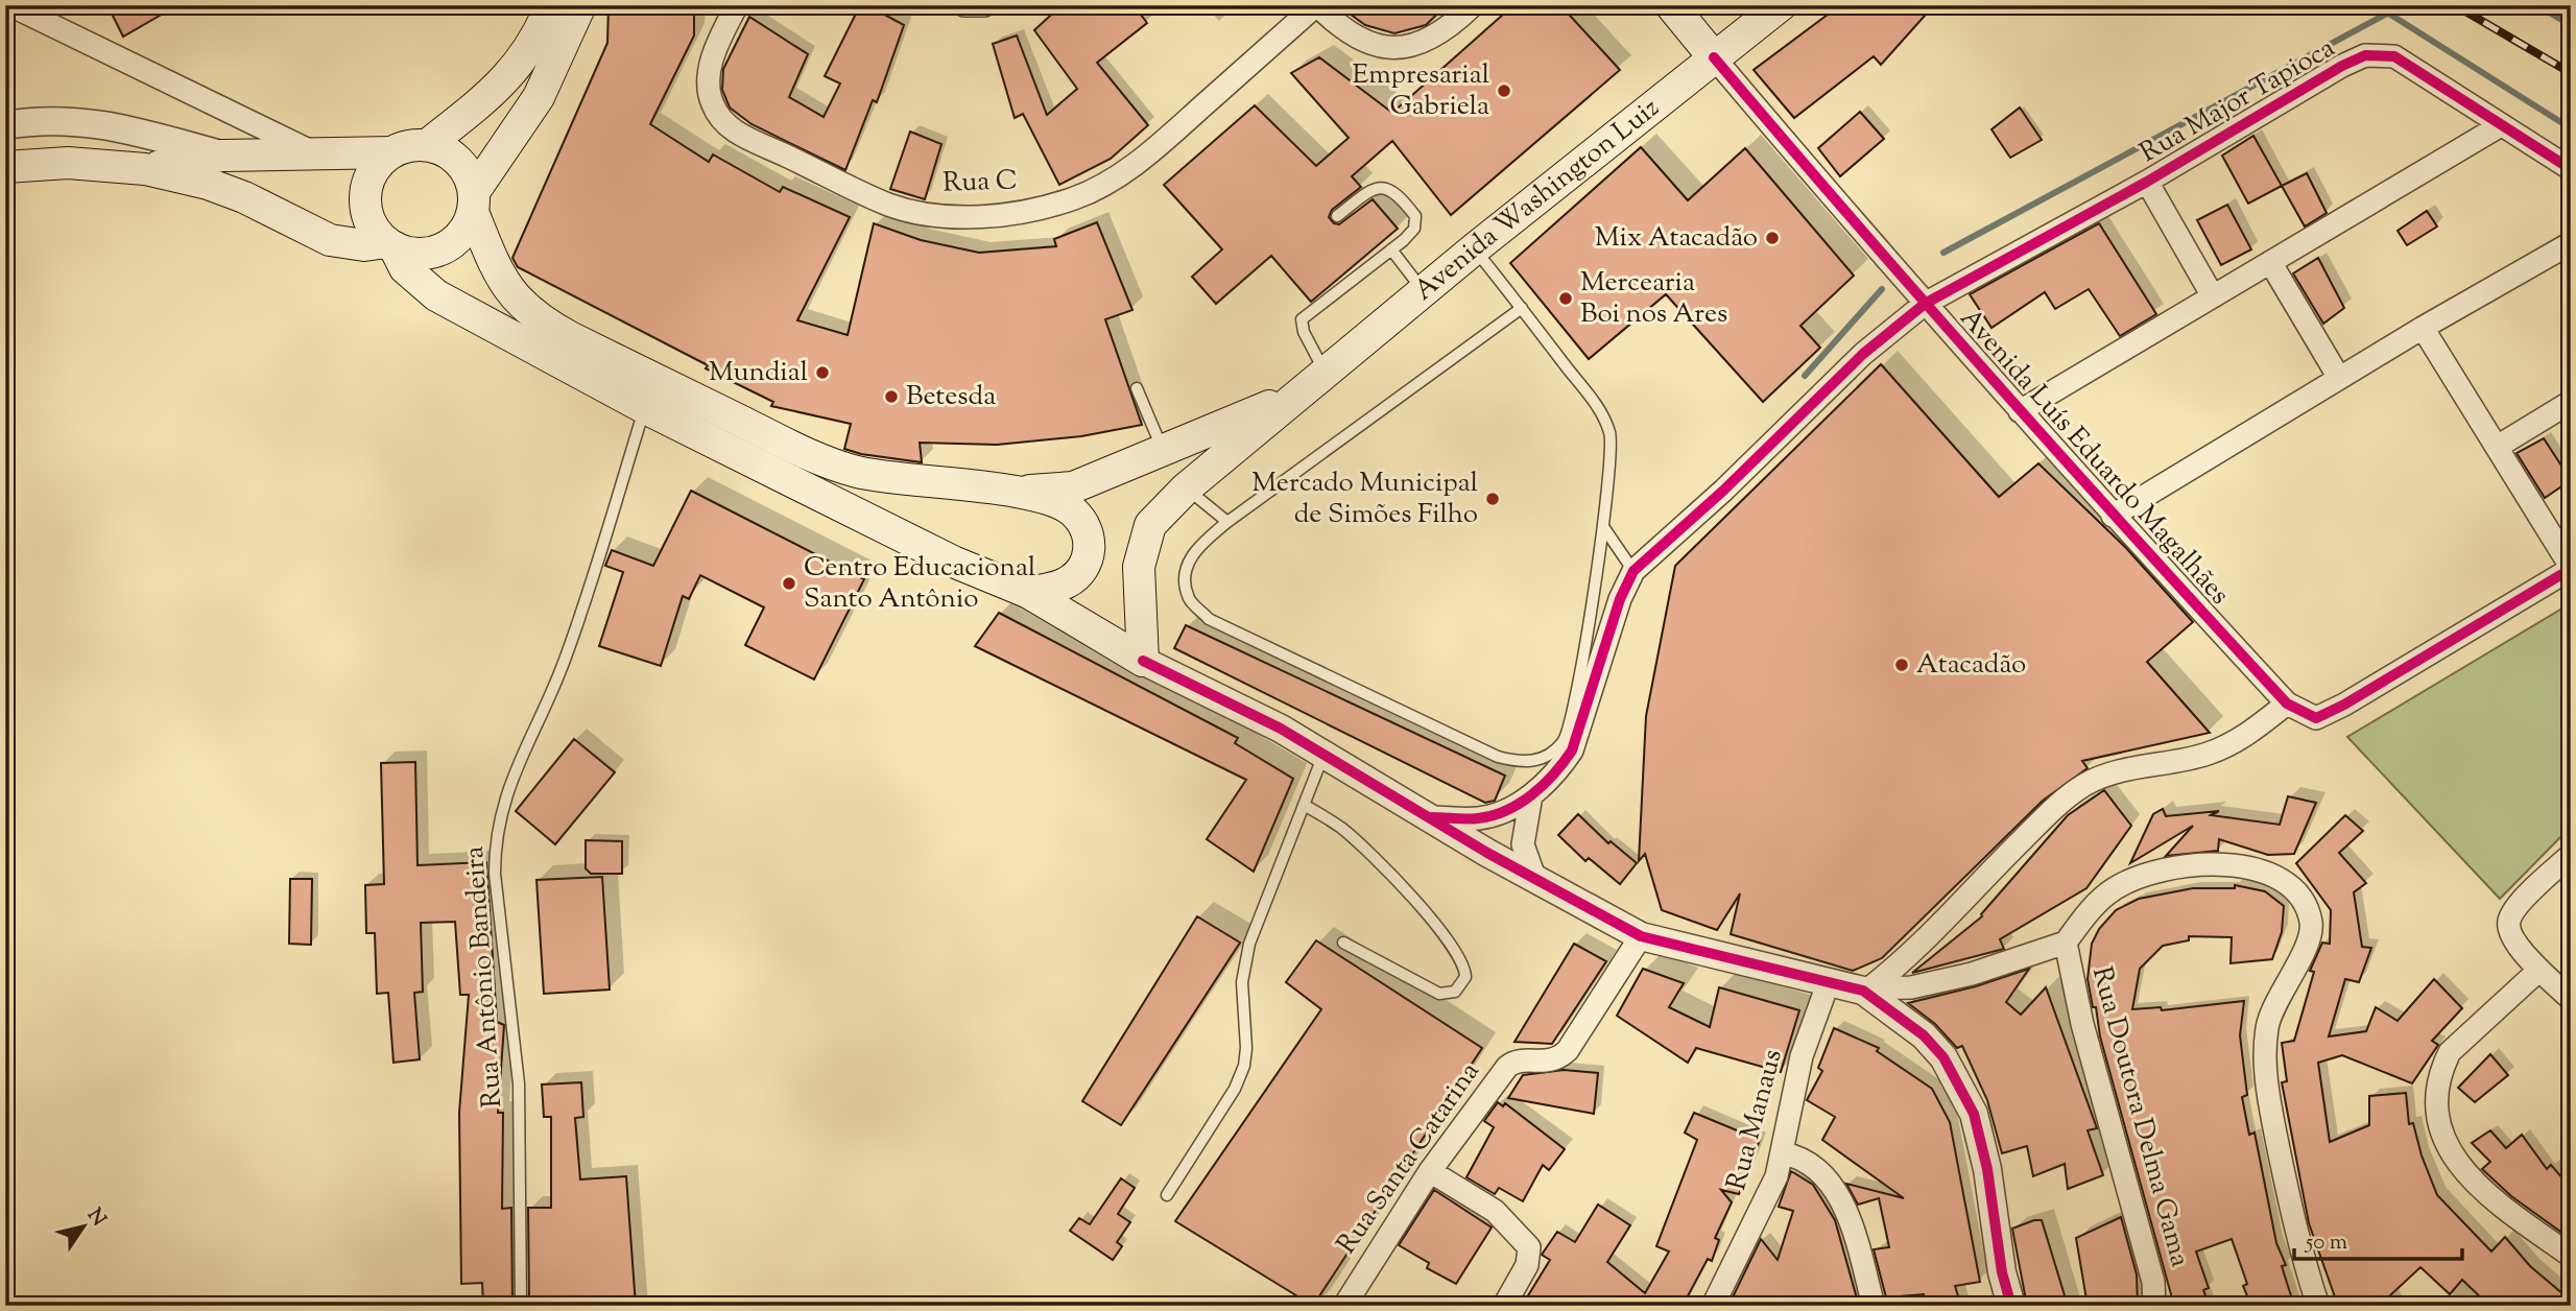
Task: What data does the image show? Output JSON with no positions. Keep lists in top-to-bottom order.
{
  "streets": {
    "main road": ["Avenida Washington Luiz", "Avenida Luís Eduardo Magalhães"],
    "street": [
      "Rua Major Tapioca",
      "Rua C",
      "Rua Doutora Delma Gama",
      "Rua Manaus",
      "Rua Santa Catarina"
    ],
    "lane": ["Rua Antônio Bandeira"]
  },
  "crossings": [
    ["Rua Major Tapioca", "Avenida Luís Eduardo Magalhães"],
    ["Avenida Washington Luiz", "Avenida Luís Eduardo Magalhães"]
  ],
  "places": [
    "Empresarial Gabriela",
    "Mix Atacadão",
    "Mercearia Boi nos Ares",
    "Mundial",
    "Betesda",
    "Mercado Municipal de Simões Filho",
    "Centro Educacional Santo Antônio",
    "Atacadão"
  ],
  "scale_bar": "50 m",
  "north": "top right"
}
